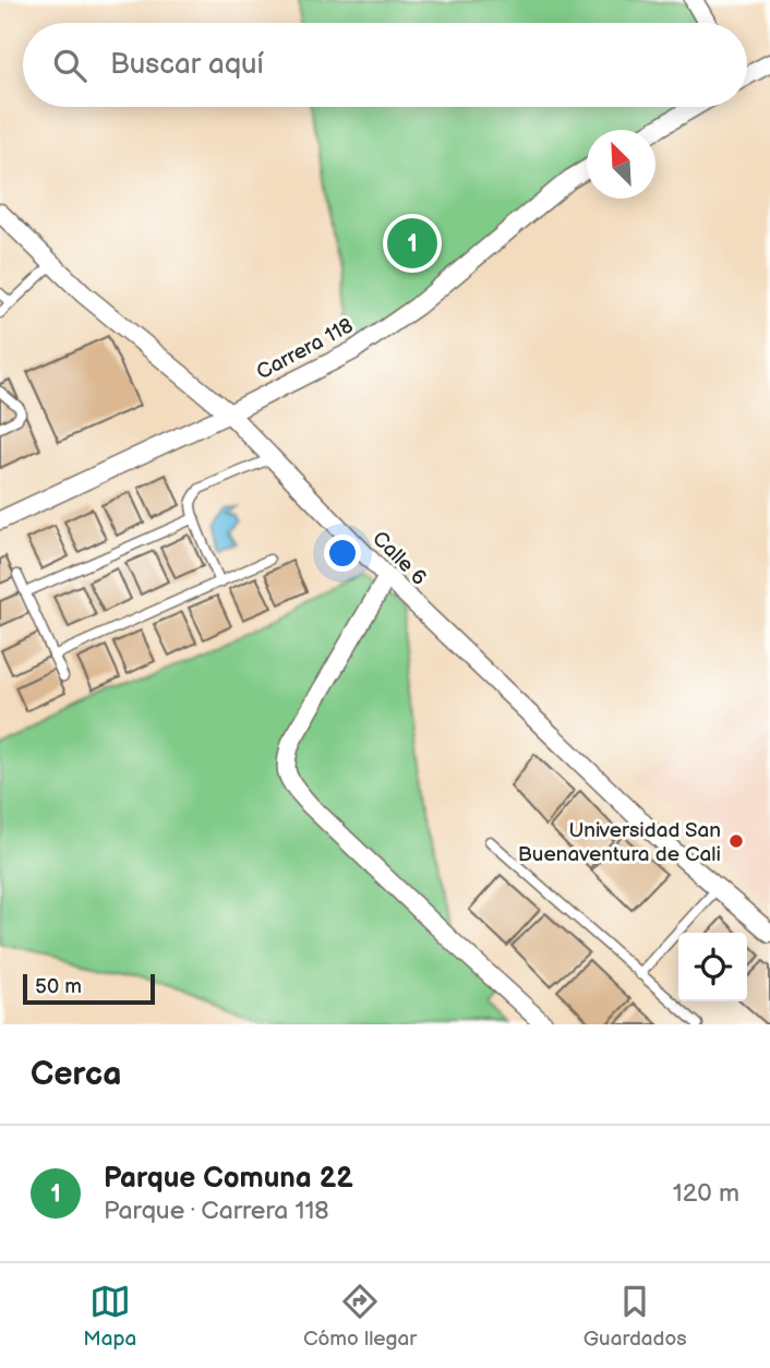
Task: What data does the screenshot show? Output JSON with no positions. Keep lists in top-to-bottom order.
{
  "streets": {
    "street": ["Carrera 118", "Calle 6"]
  },
  "crossings": [
    ["Carrera 118", "Calle 6"]
  ],
  "places": ["Universidad San Buenaventura de Cali"],
  "scale_bar": "50 m",
  "north": "top left",
  "page": {
    "search": "Buscar aquí",
    "pins": "1",
    "scale": "50 m",
    "heading": "Cerca",
    "list": [
      {
        "mark": "1",
        "name": "Parque Comuna 22",
        "note": "Parque · Carrera 118",
        "value": "120 m"
      }
    ],
    "nav": ["Mapa", "Cómo llegar", "Guardados"]
  }
}
